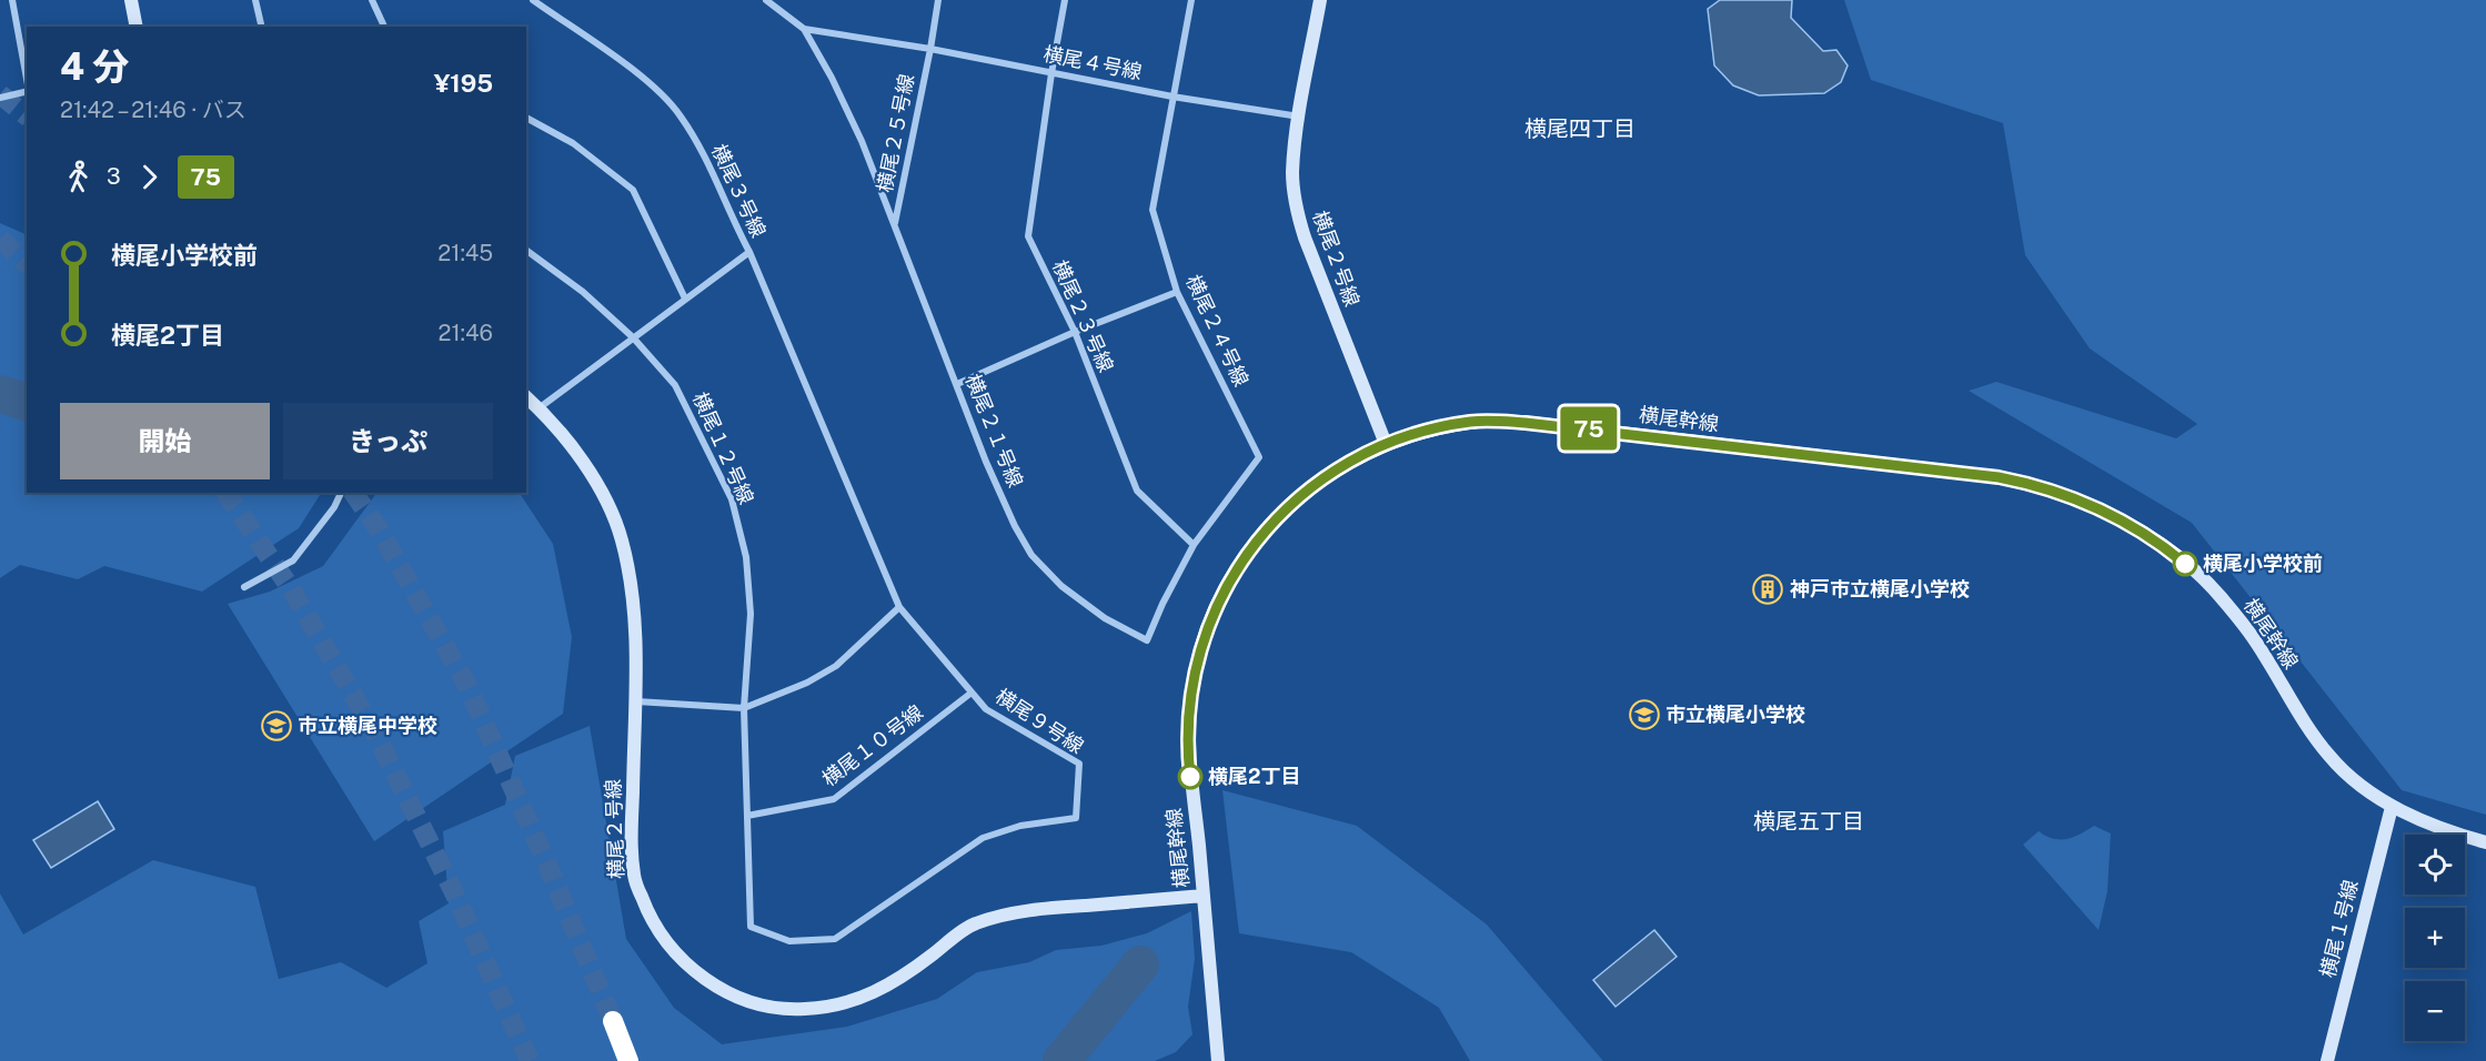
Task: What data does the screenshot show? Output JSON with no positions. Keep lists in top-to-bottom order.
{
  "streets": {
    "street": [
      "横尾４号線",
      "横尾２５号線",
      "横尾３号線",
      "横尾２号線",
      "横尾２３号線",
      "横尾２４号線",
      "横尾幹線",
      "横尾２１号線",
      "横尾１２号線",
      "横尾９号線",
      "横尾１０号線",
      "横尾１号線"
    ]
  },
  "crossings": [
    ["横尾４号線", "横尾２５号線"],
    ["横尾４号線", "横尾２号線"],
    ["横尾４号線", "横尾２３号線"],
    ["横尾４号線", "横尾２４号線"],
    ["横尾４号線", "横尾２１号線"],
    ["横尾２５号線", "横尾２１号線"],
    ["横尾３号線", "横尾２号線"],
    ["横尾３号線", "横尾１２号線"],
    ["横尾３号線", "横尾９号線"],
    ["横尾２号線", "横尾幹線"],
    ["横尾２３号線", "横尾２１号線"],
    ["横尾２４号線", "横尾２１号線"],
    ["横尾幹線", "横尾１号線"],
    ["横尾１２号線", "横尾９号線"],
    ["横尾９号線", "横尾１０号線"]
  ],
  "districts": ["横尾四丁目", "横尾五丁目"],
  "places": {
    "other": ["横尾小学校前", "横尾2丁目"],
    "building": ["神戸市立横尾小学校"],
    "school or university": ["市立横尾小学校", "市立横尾中学校"]
  },
  "lines": ["bus line 75"],
  "page": {
    "on_map": "75",
    "heading": ["4 分", "21:42 – 21:46 · バス", "¥195"],
    "legs": ["3", "75"],
    "list": [
      {
        "name": "横尾小学校前",
        "value": "21:45"
      },
      {
        "name": "横尾2丁目",
        "value": "21:46"
      }
    ],
    "buttons": ["開始", "きっぷ"],
    "map_buttons": ["+", "−"]
  }
}
